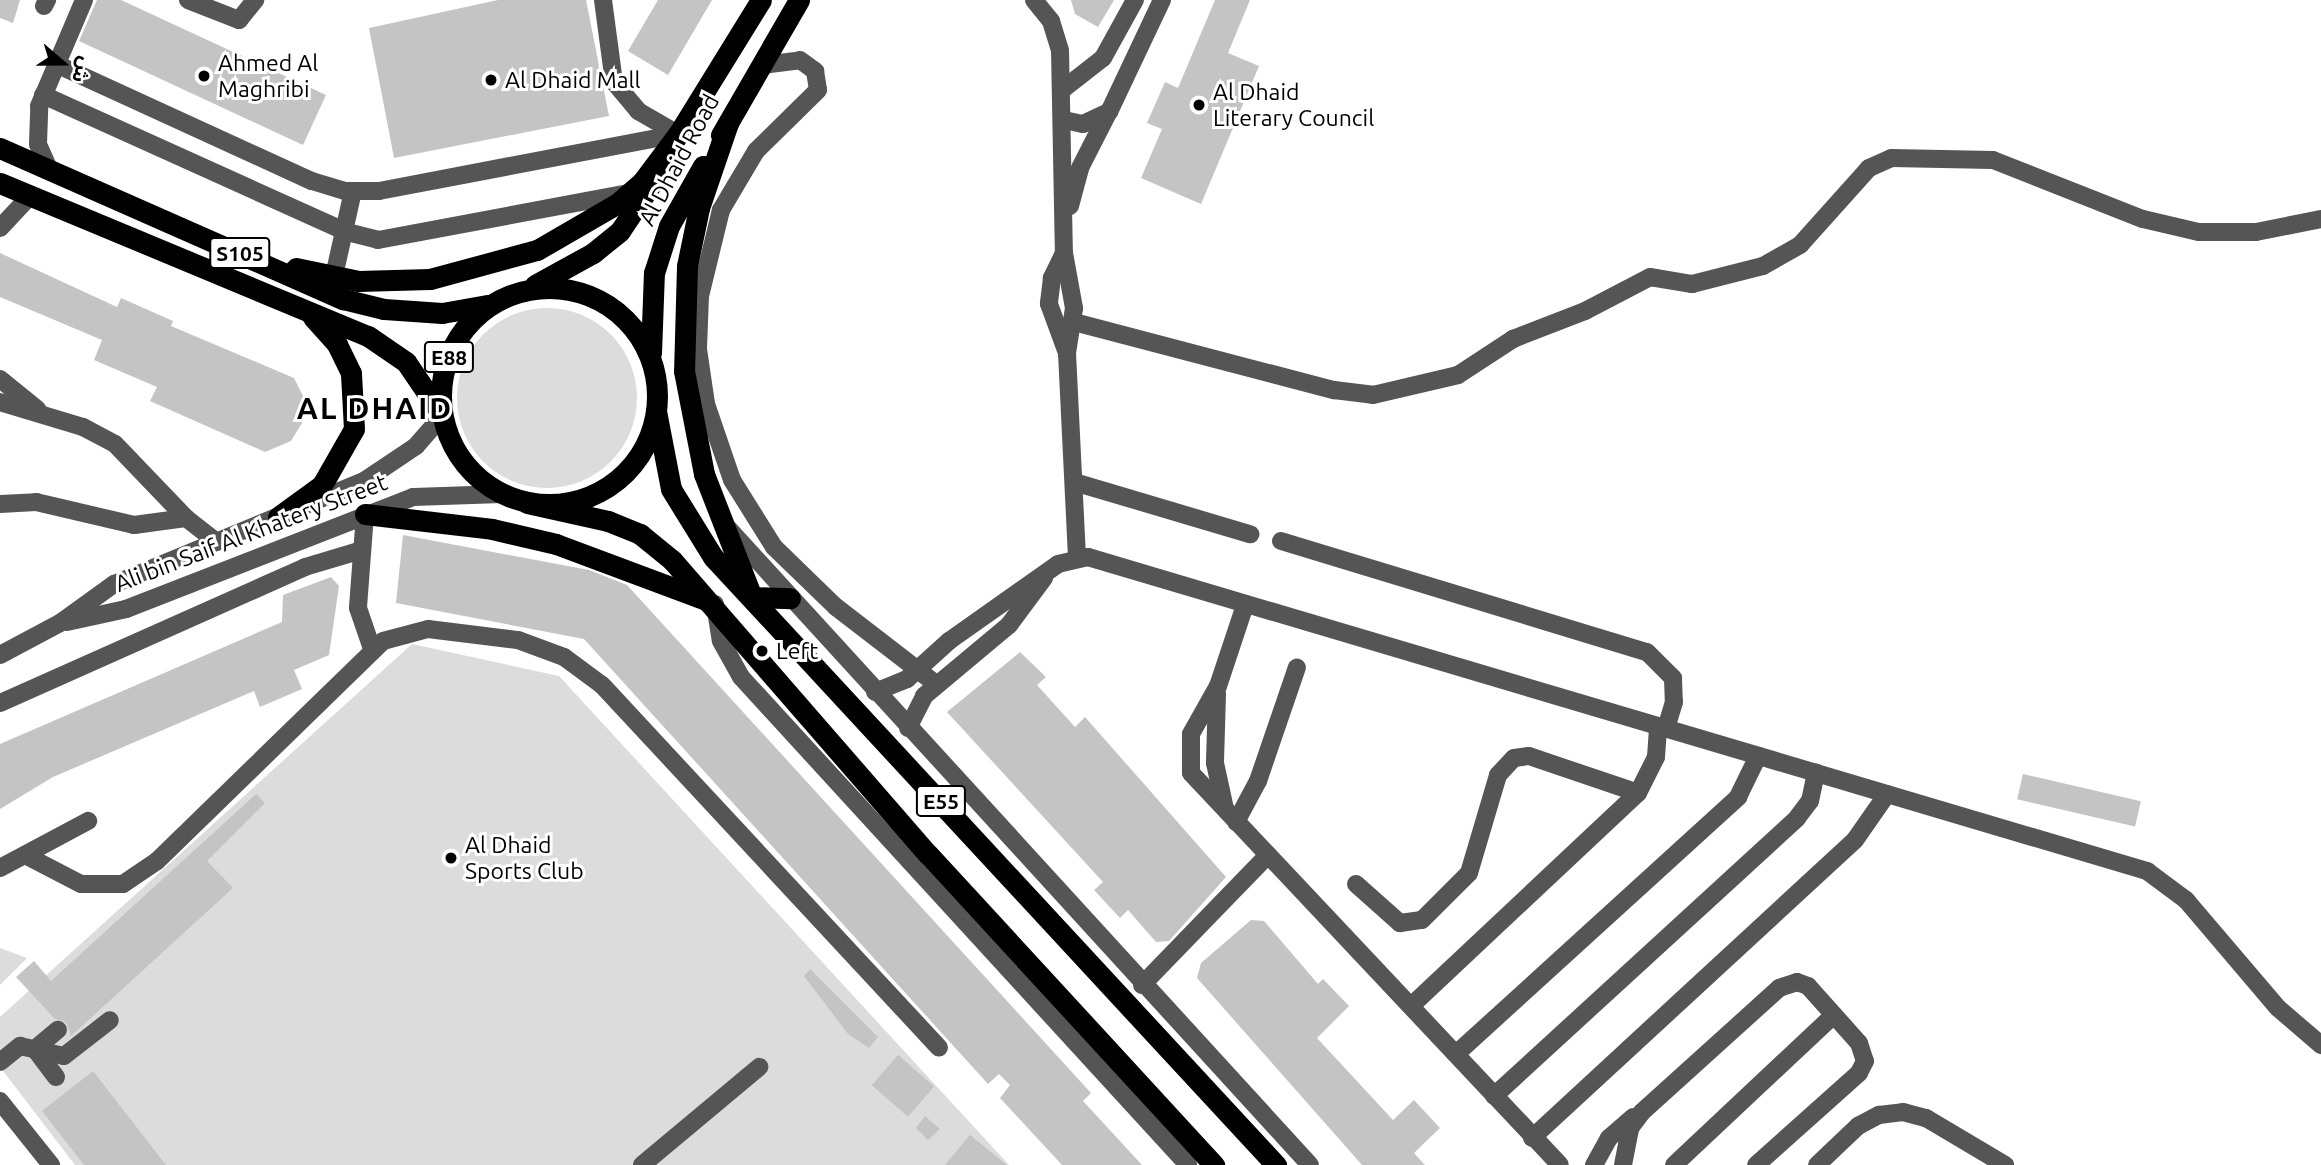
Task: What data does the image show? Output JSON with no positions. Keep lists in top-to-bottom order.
{
  "streets": {
    "highway": [
      "Al Dhaid Road",
      "S105",
      "E88",
      "E55"
    ],
    "street": ["Ali bin Saif Al Khatery Street"]
  },
  "crossings": [
    ["Al Dhaid Road", "S105"],
    ["Al Dhaid Road", "E88"],
    ["Al Dhaid Road", "Ali bin Saif Al Khatery Street"],
    ["Al Dhaid Road", "E55"],
    ["S105", "E88"],
    ["S105", "Ali bin Saif Al Khatery Street"],
    ["S105", "E55"],
    ["E88", "Ali bin Saif Al Khatery Street"],
    ["E88", "E55"],
    ["Ali bin Saif Al Khatery Street", "E55"]
  ],
  "districts": ["AL DHAID"],
  "places": [
    "Ahmed Al Maghribi",
    "Al Dhaid Mall",
    "Al Dhaid Literary Council",
    "Left",
    "Al Dhaid Sports Club"
  ],
  "north": "right"
}
